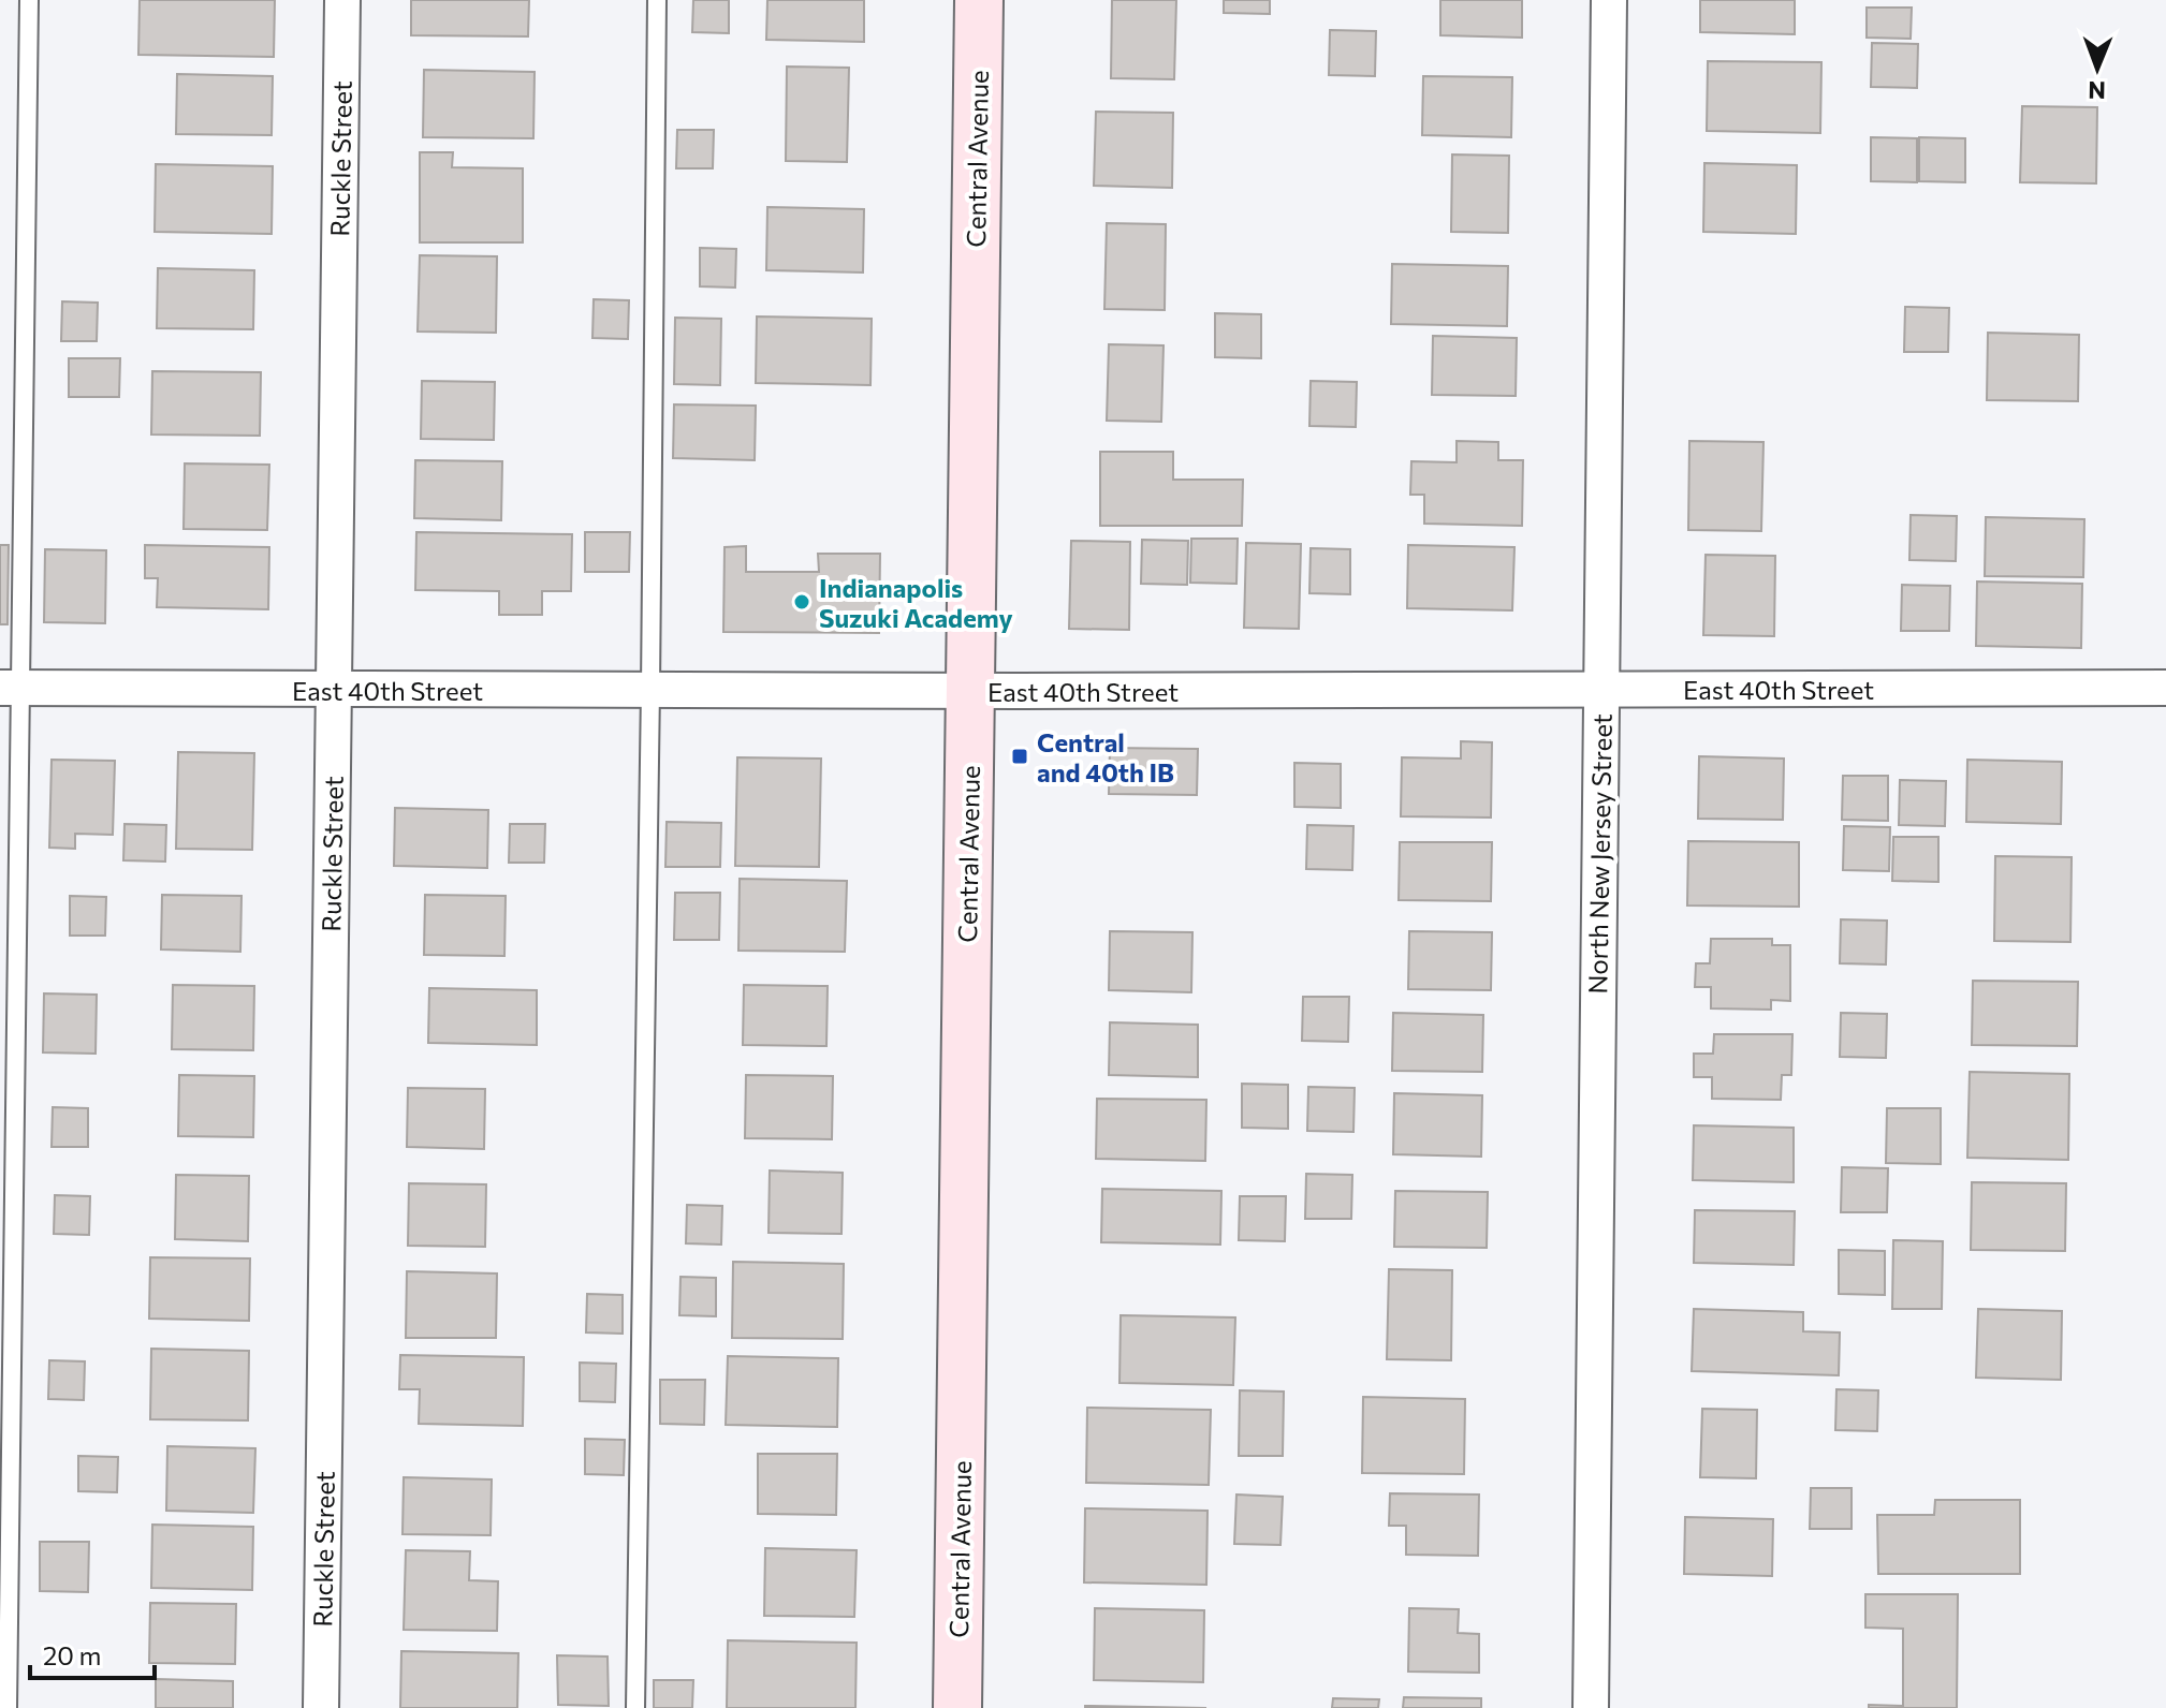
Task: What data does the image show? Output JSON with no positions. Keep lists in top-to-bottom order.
{
  "streets": {
    "main road": ["Central Avenue"],
    "street": ["Ruckle Street", "East 40th Street", "North New Jersey Street"]
  },
  "crossings": [
    ["Ruckle Street", "East 40th Street"],
    ["Central Avenue", "East 40th Street"],
    ["East 40th Street", "North New Jersey Street"]
  ],
  "places": {
    "other": ["Indianapolis Suzuki Academy"],
    "transit": ["Central and 40th IB"]
  },
  "scale_bar": "20 m",
  "north": "bottom"
}
